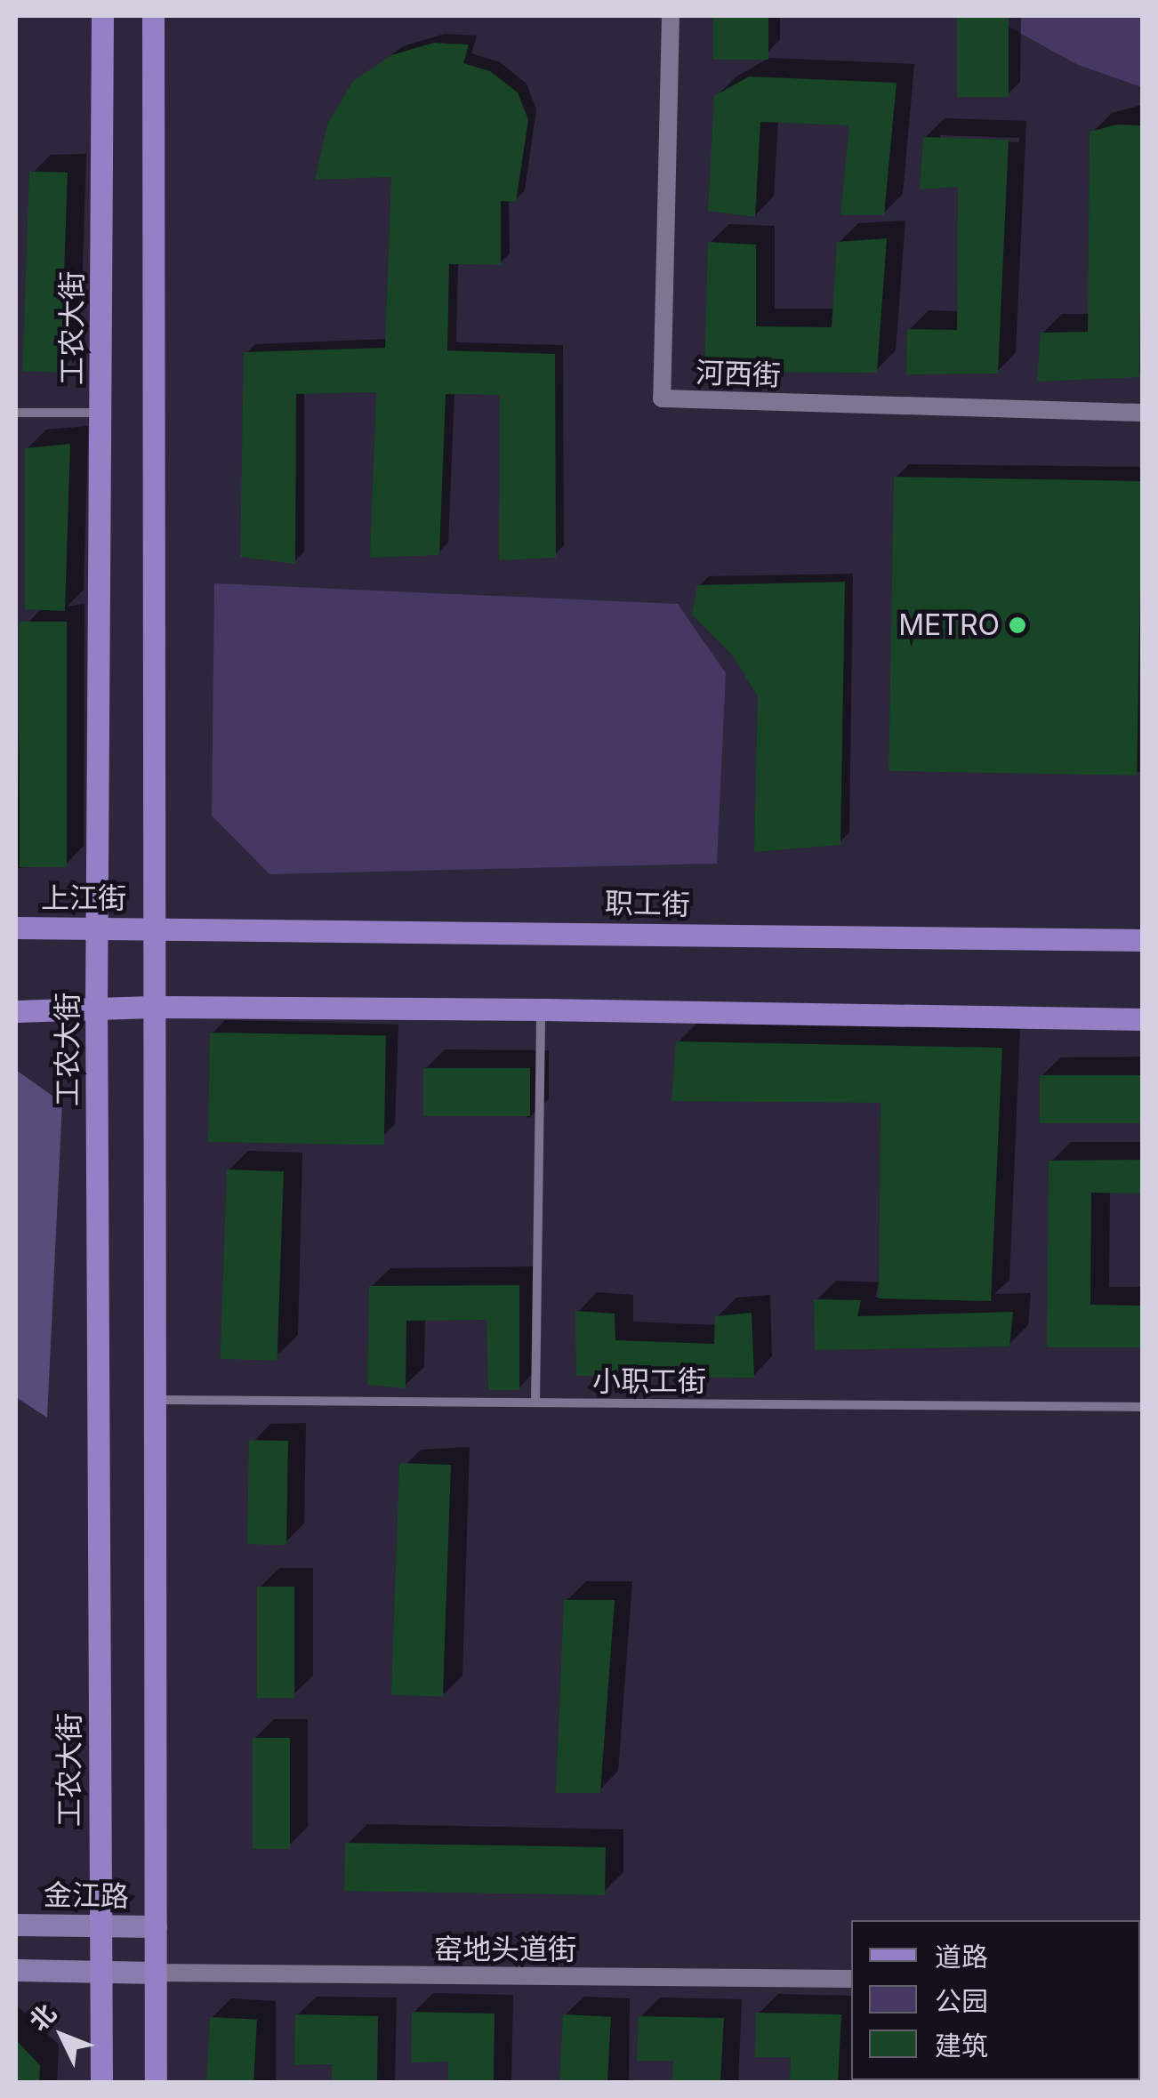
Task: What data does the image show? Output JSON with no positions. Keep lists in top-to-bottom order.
{
  "streets": {
    "main road": ["工农大街", "上江街", "职工街"],
    "street": ["河西街", "金江路", "窑地头道街"],
    "lane": ["小职工街"]
  },
  "crossings": [
    ["工农大街", "上江街"],
    ["工农大街", "金江路"],
    ["上江街", "职工街"]
  ],
  "places": ["METRO"],
  "legend": ["道路", "公园", "建筑"],
  "north": "top left"
}
